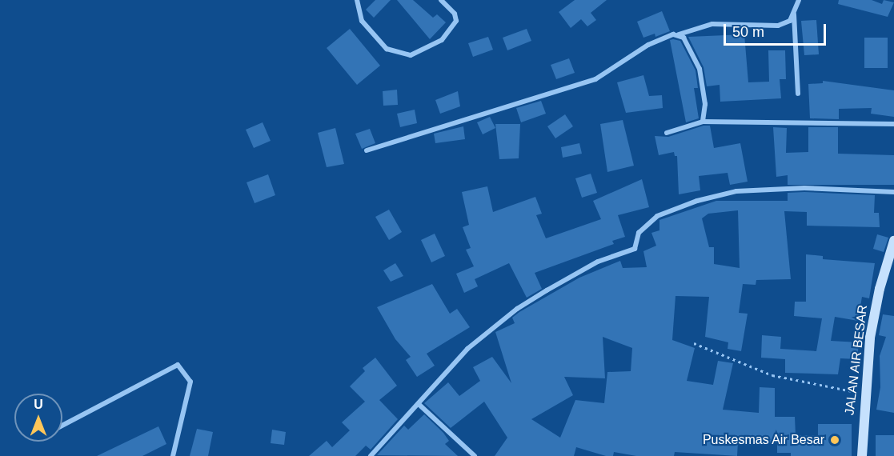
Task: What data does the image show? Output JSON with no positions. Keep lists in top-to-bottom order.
{
  "streets": {
    "street": ["JALAN AIR BESAR"]
  },
  "places": ["Puskesmas Air Besar"],
  "scale_bar": "50 m",
  "north": "top"
}
